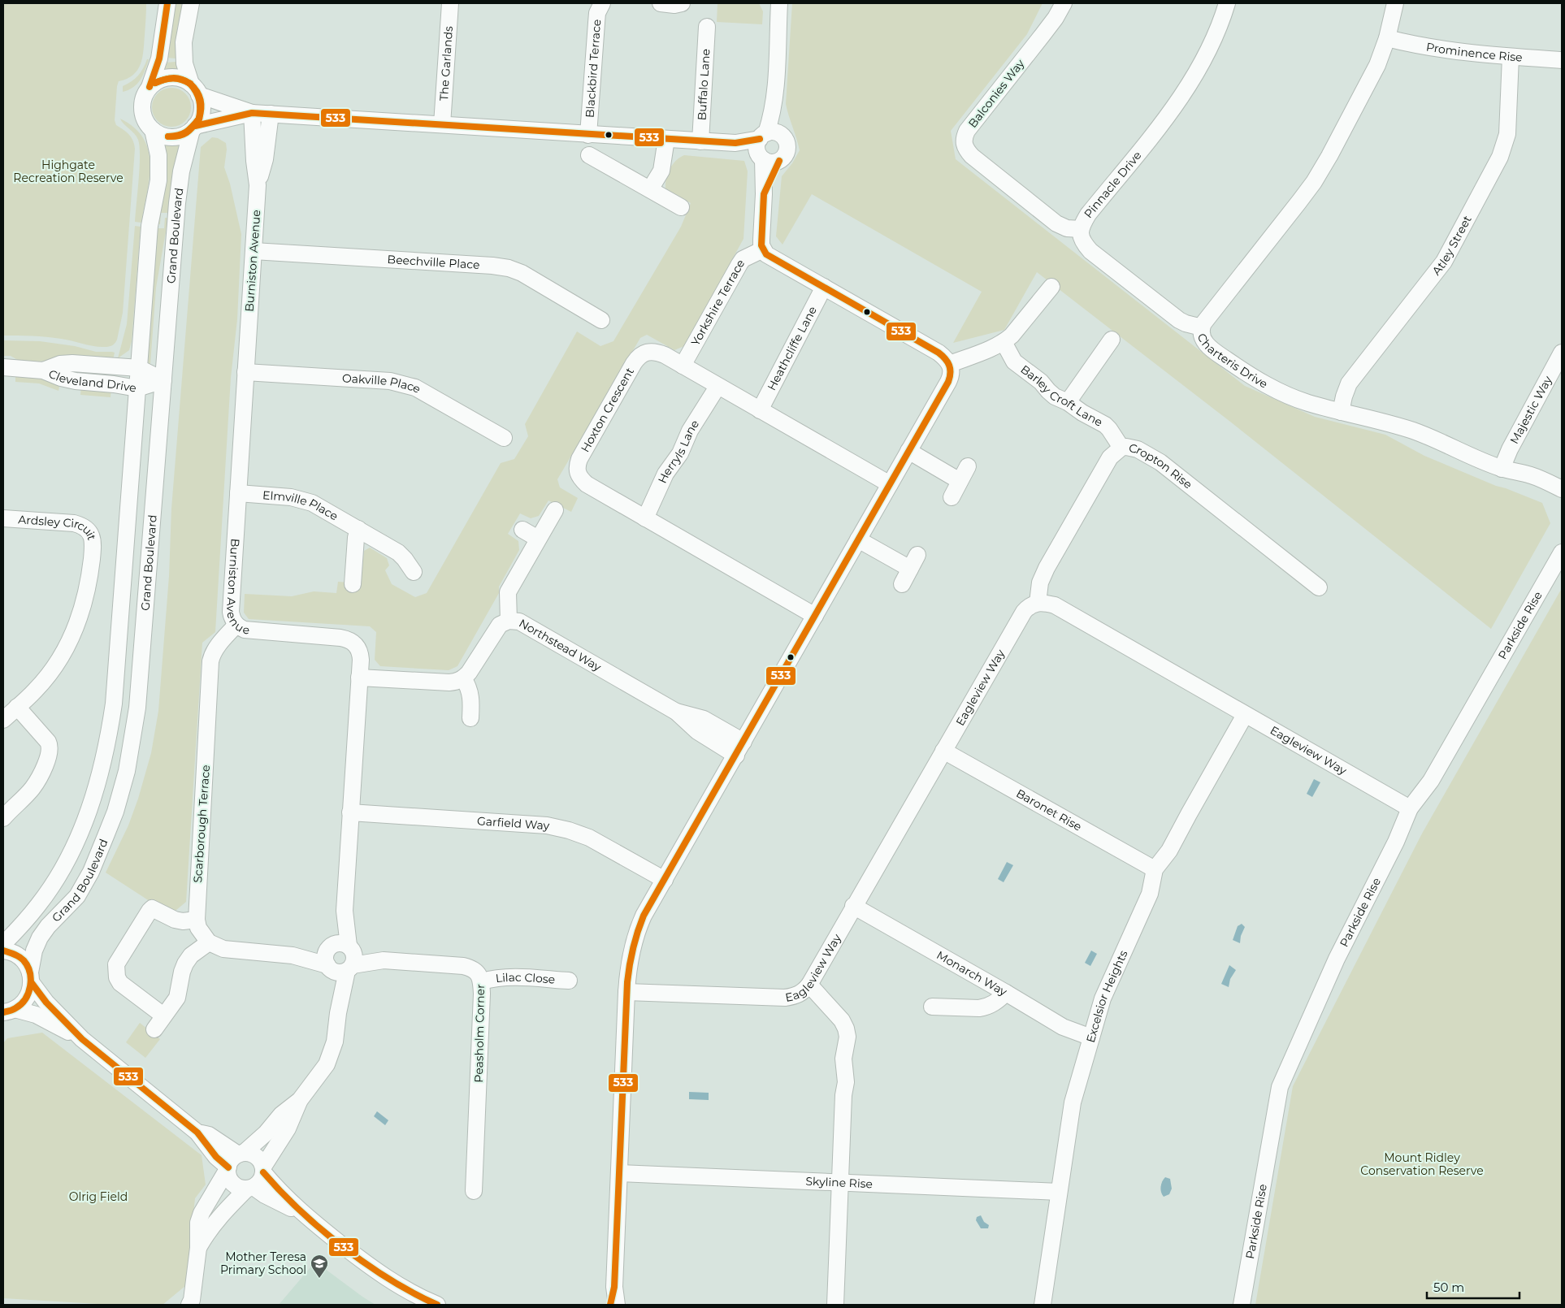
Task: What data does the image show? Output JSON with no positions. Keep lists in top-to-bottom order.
{
  "streets": {
    "street": [
      "Prominence Rise",
      "The Garlands",
      "Blackbird Terrace",
      "Buffalo Lane",
      "Balconies Way",
      "Pinnacle Drive",
      "Grand Boulevard",
      "Atley Street",
      "Burniston Avenue",
      "Beechville Place",
      "Yorkshire Terrace",
      "Heathcliffe Lane",
      "Charteris Drive",
      "Cleveland Drive",
      "Oakville Place",
      "Barley Croft Lane",
      "Hoxton Crescent",
      "Majestic Way",
      "Herryls Lane",
      "Cropton Rise",
      "Elmville Place",
      "Ardsley Circuit",
      "Parkside Rise",
      "Northstead Way",
      "Eagleview Way",
      "Baronet Rise",
      "Scarborough Terrace",
      "Garfield Way",
      "Monarch Way",
      "Lilac Close",
      "Excelsior Heights",
      "Peasholm Corner",
      "Skyline Rise"
    ]
  },
  "crossings": [
    ["Prominence Rise", "Atley Street"],
    ["Prominence Rise", "Charteris Drive"],
    ["Balconies Way", "Pinnacle Drive"],
    ["Pinnacle Drive", "Charteris Drive"],
    ["Grand Boulevard", "Cleveland Drive"],
    ["Atley Street", "Charteris Drive"],
    ["Burniston Avenue", "Beechville Place"],
    ["Burniston Avenue", "Oakville Place"],
    ["Burniston Avenue", "Elmville Place"],
    ["Burniston Avenue", "Scarborough Terrace"],
    ["Burniston Avenue", "Garfield Way"],
    ["Burniston Avenue", "Peasholm Corner"],
    ["Yorkshire Terrace", "Hoxton Crescent"],
    ["Heathcliffe Lane", "Hoxton Crescent"],
    ["Charteris Drive", "Majestic Way"],
    ["Barley Croft Lane", "Cropton Rise"],
    ["Hoxton Crescent", "Herryls Lane"],
    ["Cropton Rise", "Eagleview Way"],
    ["Parkside Rise", "Eagleview Way"],
    ["Eagleview Way", "Baronet Rise"],
    ["Eagleview Way", "Monarch Way"],
    ["Eagleview Way", "Excelsior Heights"],
    ["Baronet Rise", "Excelsior Heights"],
    ["Monarch Way", "Excelsior Heights"],
    ["Lilac Close", "Peasholm Corner"],
    ["Excelsior Heights", "Skyline Rise"]
  ],
  "parks": ["Highgate Recreation Reserve", "Mount Ridley Conservation Reserve", "Olrig Field"],
  "places": {
    "school or university": ["Mother Teresa Primary School"]
  },
  "lines": ["transit line 533"],
  "scale_bar": "50 m"
}
